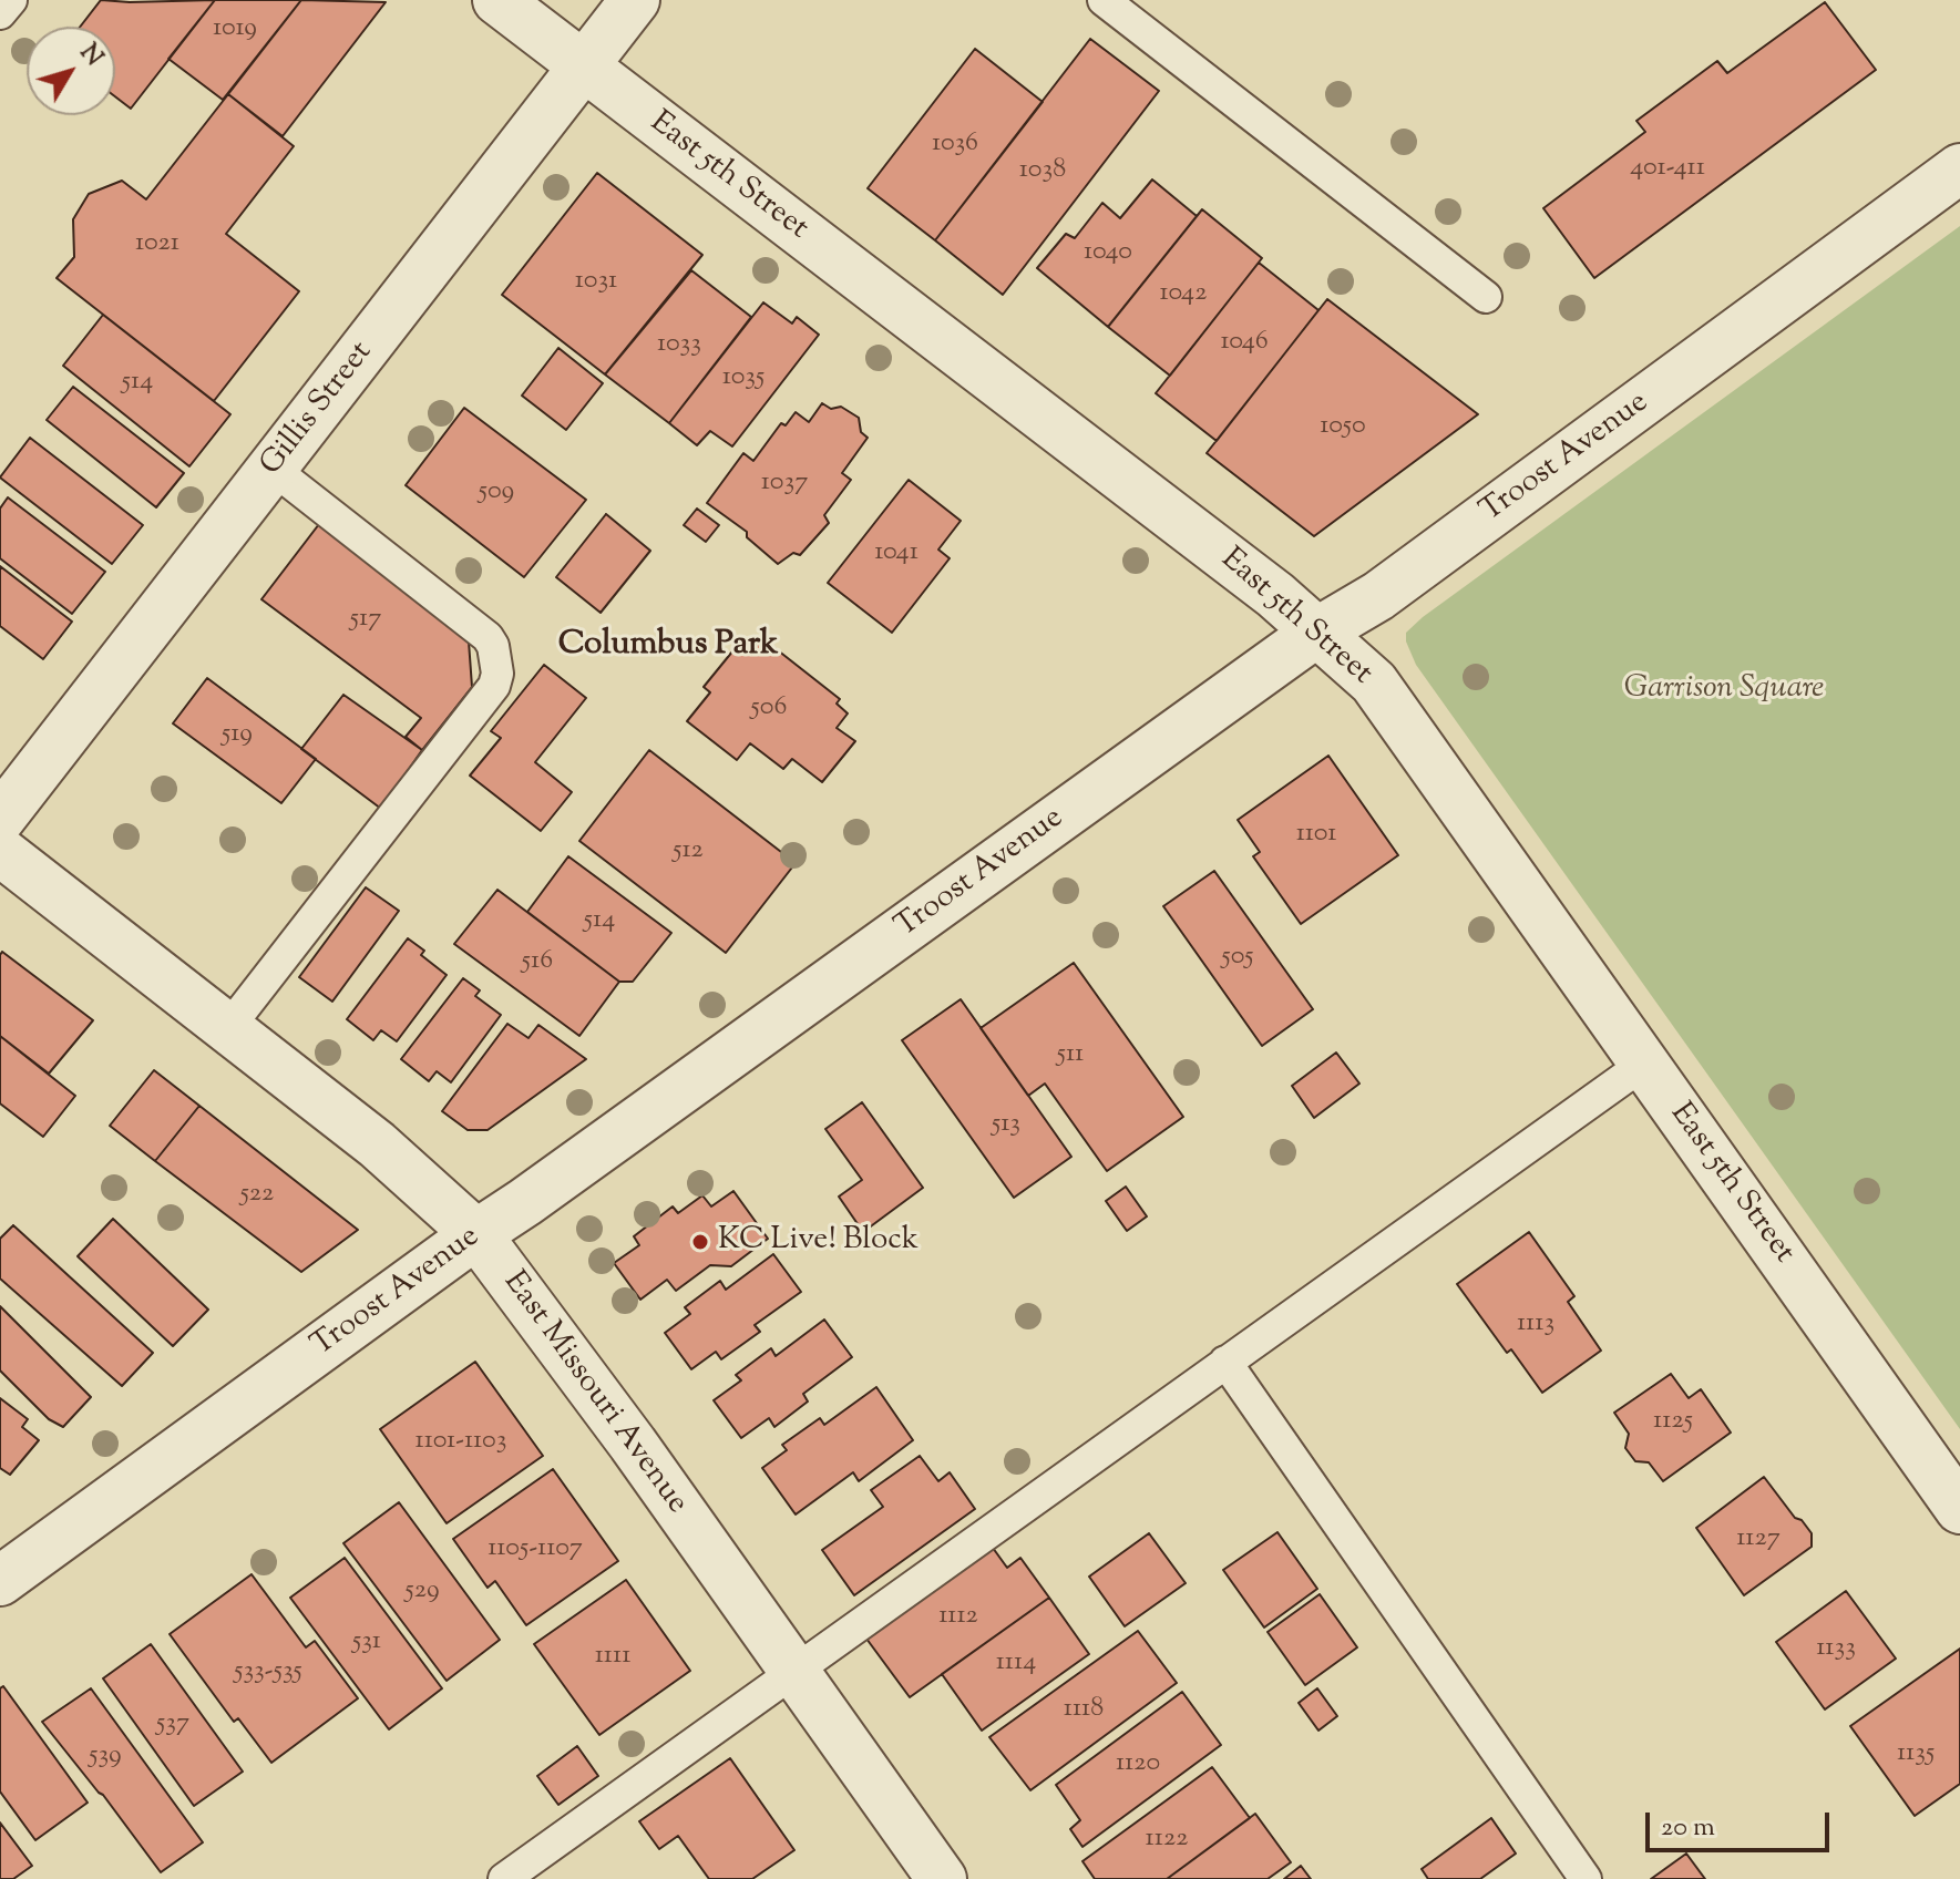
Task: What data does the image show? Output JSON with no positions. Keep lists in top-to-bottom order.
{
  "streets": {
    "street": [
      "East 5th Street",
      "Gillis Street",
      "Troost Avenue",
      "East Missouri Avenue"
    ]
  },
  "crossings": [
    ["East 5th Street", "Gillis Street"],
    ["East 5th Street", "Troost Avenue"],
    ["Troost Avenue", "East Missouri Avenue"]
  ],
  "districts": ["Columbus Park"],
  "parks": ["Garrison Square"],
  "places": ["KC Live! Block"],
  "house_numbers": [
    "1019",
    "1036",
    "401-411",
    "1038",
    "1021",
    "1040",
    "1031",
    "1042",
    "1046",
    "1033",
    "1035",
    "514",
    "1050",
    "1037",
    "509",
    "1041",
    "517",
    "506",
    "519",
    "1101",
    "512",
    "514",
    "505",
    "516",
    "511",
    "513",
    "522",
    "1113",
    "1125",
    "1101-1103",
    "1127",
    "1105-1107",
    "529",
    "1112",
    "531",
    "1133",
    "1111",
    "1114",
    "533-535",
    "1118",
    "537",
    "1135",
    "539",
    "1120",
    "1122"
  ],
  "scale_bar": "20 m",
  "north": "top right"
}
